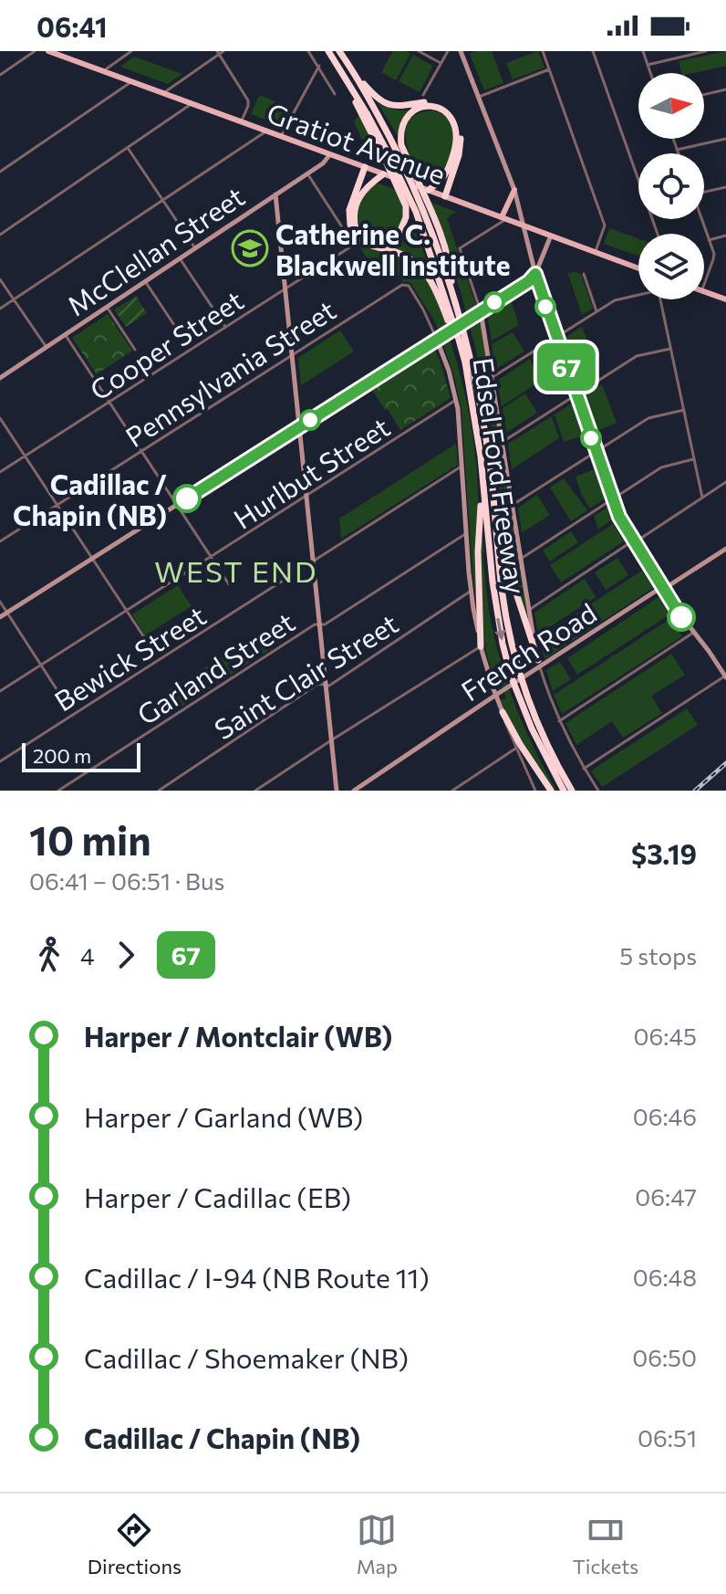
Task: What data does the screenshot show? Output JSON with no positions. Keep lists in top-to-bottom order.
{
  "streets": {
    "highway": ["Edsel Ford Freeway"],
    "main road": ["Gratiot Avenue"],
    "street": [
      "McClellan Street",
      "Cooper Street",
      "Pennsylvania Street",
      "Hurlbut Street",
      "French Road",
      "Bewick Street",
      "Garland Street",
      "Saint Clair Street"
    ]
  },
  "crossings": [
    ["Gratiot Avenue", "McClellan Street"],
    ["Gratiot Avenue", "Edsel Ford Freeway"],
    ["McClellan Street", "Cooper Street"],
    ["Pennsylvania Street", "Edsel Ford Freeway"],
    ["Hurlbut Street", "Edsel Ford Freeway"],
    ["Edsel Ford Freeway", "French Road"],
    ["Edsel Ford Freeway", "Bewick Street"],
    ["Edsel Ford Freeway", "Garland Street"],
    ["Edsel Ford Freeway", "Saint Clair Street"]
  ],
  "districts": ["WEST END"],
  "places": {
    "school or university": ["Catherine C. Blackwell Institute"],
    "other": ["Cadillac / Chapin (NB)"]
  },
  "lines": ["bus line 67"],
  "scale_bar": "200 m",
  "north": "right",
  "page": {
    "status": "06:41",
    "on_map": "67",
    "scale": "200 m",
    "heading": ["10 min", "06:41 – 06:51 · Bus", "$3.19"],
    "legs": ["4", "67", "5 stops"],
    "list": [
      {
        "name": "Harper / Montclair (WB)",
        "value": "06:45"
      },
      {
        "name": "Harper / Garland (WB)",
        "value": "06:46"
      },
      {
        "name": "Harper / Cadillac (EB)",
        "value": "06:47"
      },
      {
        "name": "Cadillac / I-94 (NB Route 11)",
        "value": "06:48"
      },
      {
        "name": "Cadillac / Shoemaker (NB)",
        "value": "06:50"
      },
      {
        "name": "Cadillac / Chapin (NB)",
        "value": "06:51"
      }
    ],
    "tabs": ["Directions", "Map", "Tickets"]
  }
}
